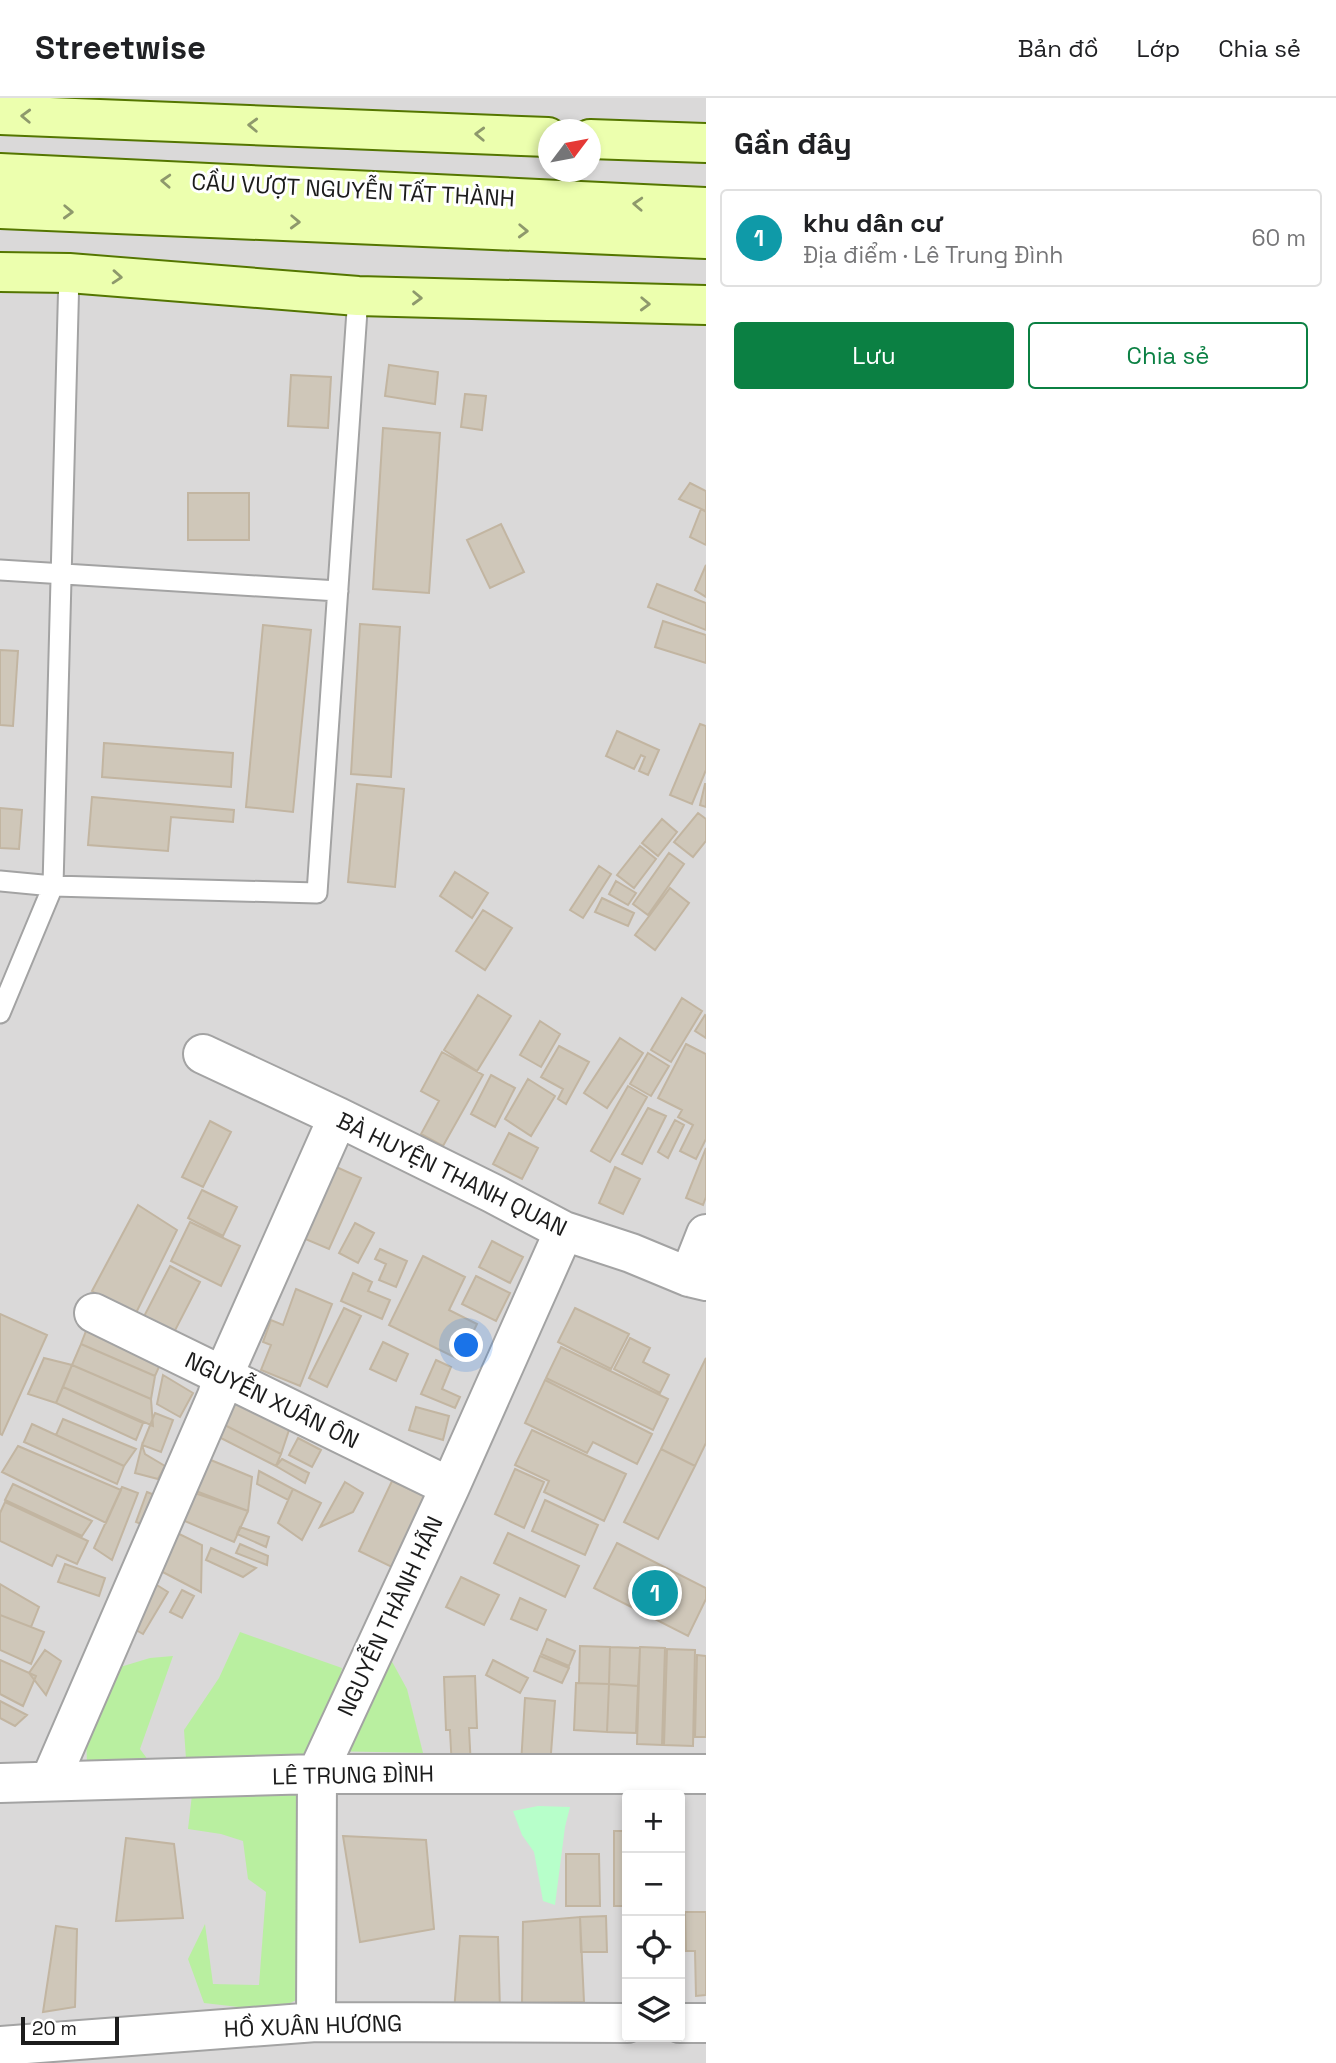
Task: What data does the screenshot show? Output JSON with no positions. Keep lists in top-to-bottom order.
{
  "streets": {
    "main road": ["CẦU VƯỢT NGUYỄN TẤT THÀNH"],
    "street": [
      "BÀ HUYỆN THANH QUAN",
      "NGUYỄN XUÂN ÔN",
      "NGUYỄN THÀNH HÃN",
      "LÊ TRUNG ĐÌNH",
      "HỒ XUÂN HƯƠNG"
    ]
  },
  "crossings": [
    ["BÀ HUYỆN THANH QUAN", "NGUYỄN THÀNH HÃN"],
    ["NGUYỄN XUÂN ÔN", "NGUYỄN THÀNH HÃN"],
    ["NGUYỄN THÀNH HÃN", "LÊ TRUNG ĐÌNH"],
    ["NGUYỄN THÀNH HÃN", "HỒ XUÂN HƯƠNG"]
  ],
  "scale_bar": "20 m",
  "north": "top right",
  "page": {
    "header": "Streetwise",
    "nav": ["Bản đồ", "Lớp", "Chia sẻ"],
    "heading": "Gần đây",
    "list": [
      {
        "mark": "1",
        "name": "khu dân cư",
        "note": "Địa điểm · Lê Trung Đình",
        "value": "60 m"
      }
    ],
    "buttons": ["Lưu", "Chia sẻ"],
    "pins": "1",
    "map_buttons": ["+", "−"],
    "scale": "20 m"
  }
}
